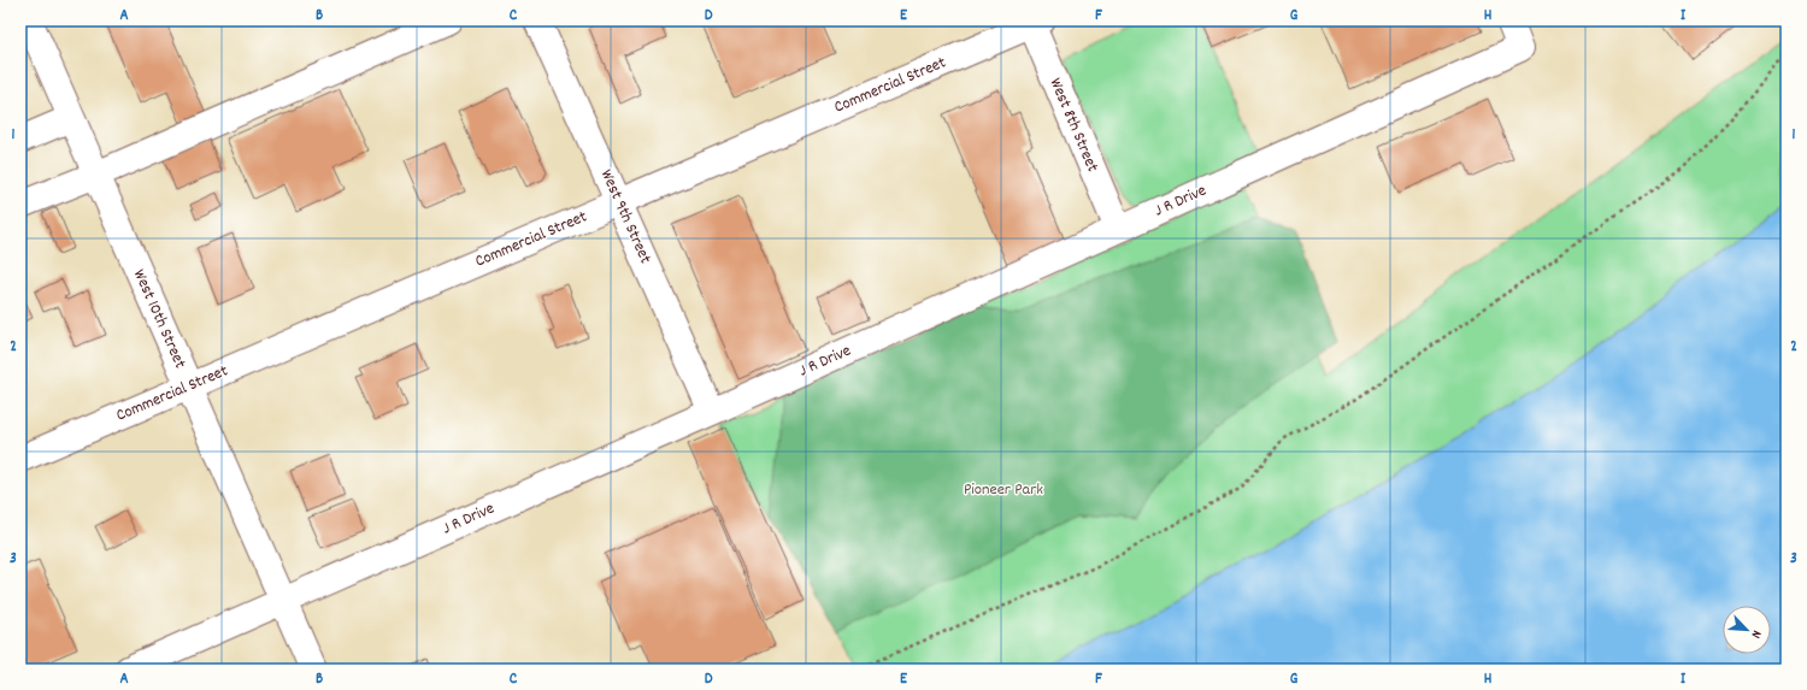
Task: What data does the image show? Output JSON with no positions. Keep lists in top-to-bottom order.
{
  "streets": {
    "street": [
      "Commercial Street",
      "West 8th Street",
      "J R Drive",
      "West 9th Street",
      "West 10th Street"
    ]
  },
  "crossings": [
    ["Commercial Street", "West 8th Street"],
    ["Commercial Street", "West 9th Street"],
    ["Commercial Street", "West 10th Street"],
    ["West 8th Street", "J R Drive"],
    ["J R Drive", "West 9th Street"],
    ["J R Drive", "West 10th Street"]
  ],
  "parks": ["Pioneer Park"],
  "north": "bottom right",
  "grid": {
    "columns": [
      "A",
      "B",
      "C",
      "D",
      "E",
      "F",
      "G",
      "H",
      "I"
    ],
    "rows": ["1", "2", "3"]
  }
}
